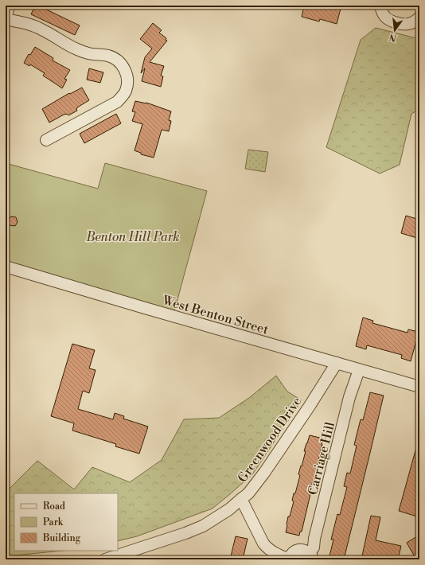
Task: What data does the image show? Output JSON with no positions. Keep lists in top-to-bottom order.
{
  "streets": {
    "street": ["West Benton Street", "Greenwood Drive", "Carriage Hill"]
  },
  "crossings": [
    ["West Benton Street", "Greenwood Drive"],
    ["West Benton Street", "Carriage Hill"],
    ["Greenwood Drive", "Carriage Hill"]
  ],
  "parks": ["Benton Hill Park"],
  "legend": ["Road", "Park", "Building"],
  "north": "bottom"
}
